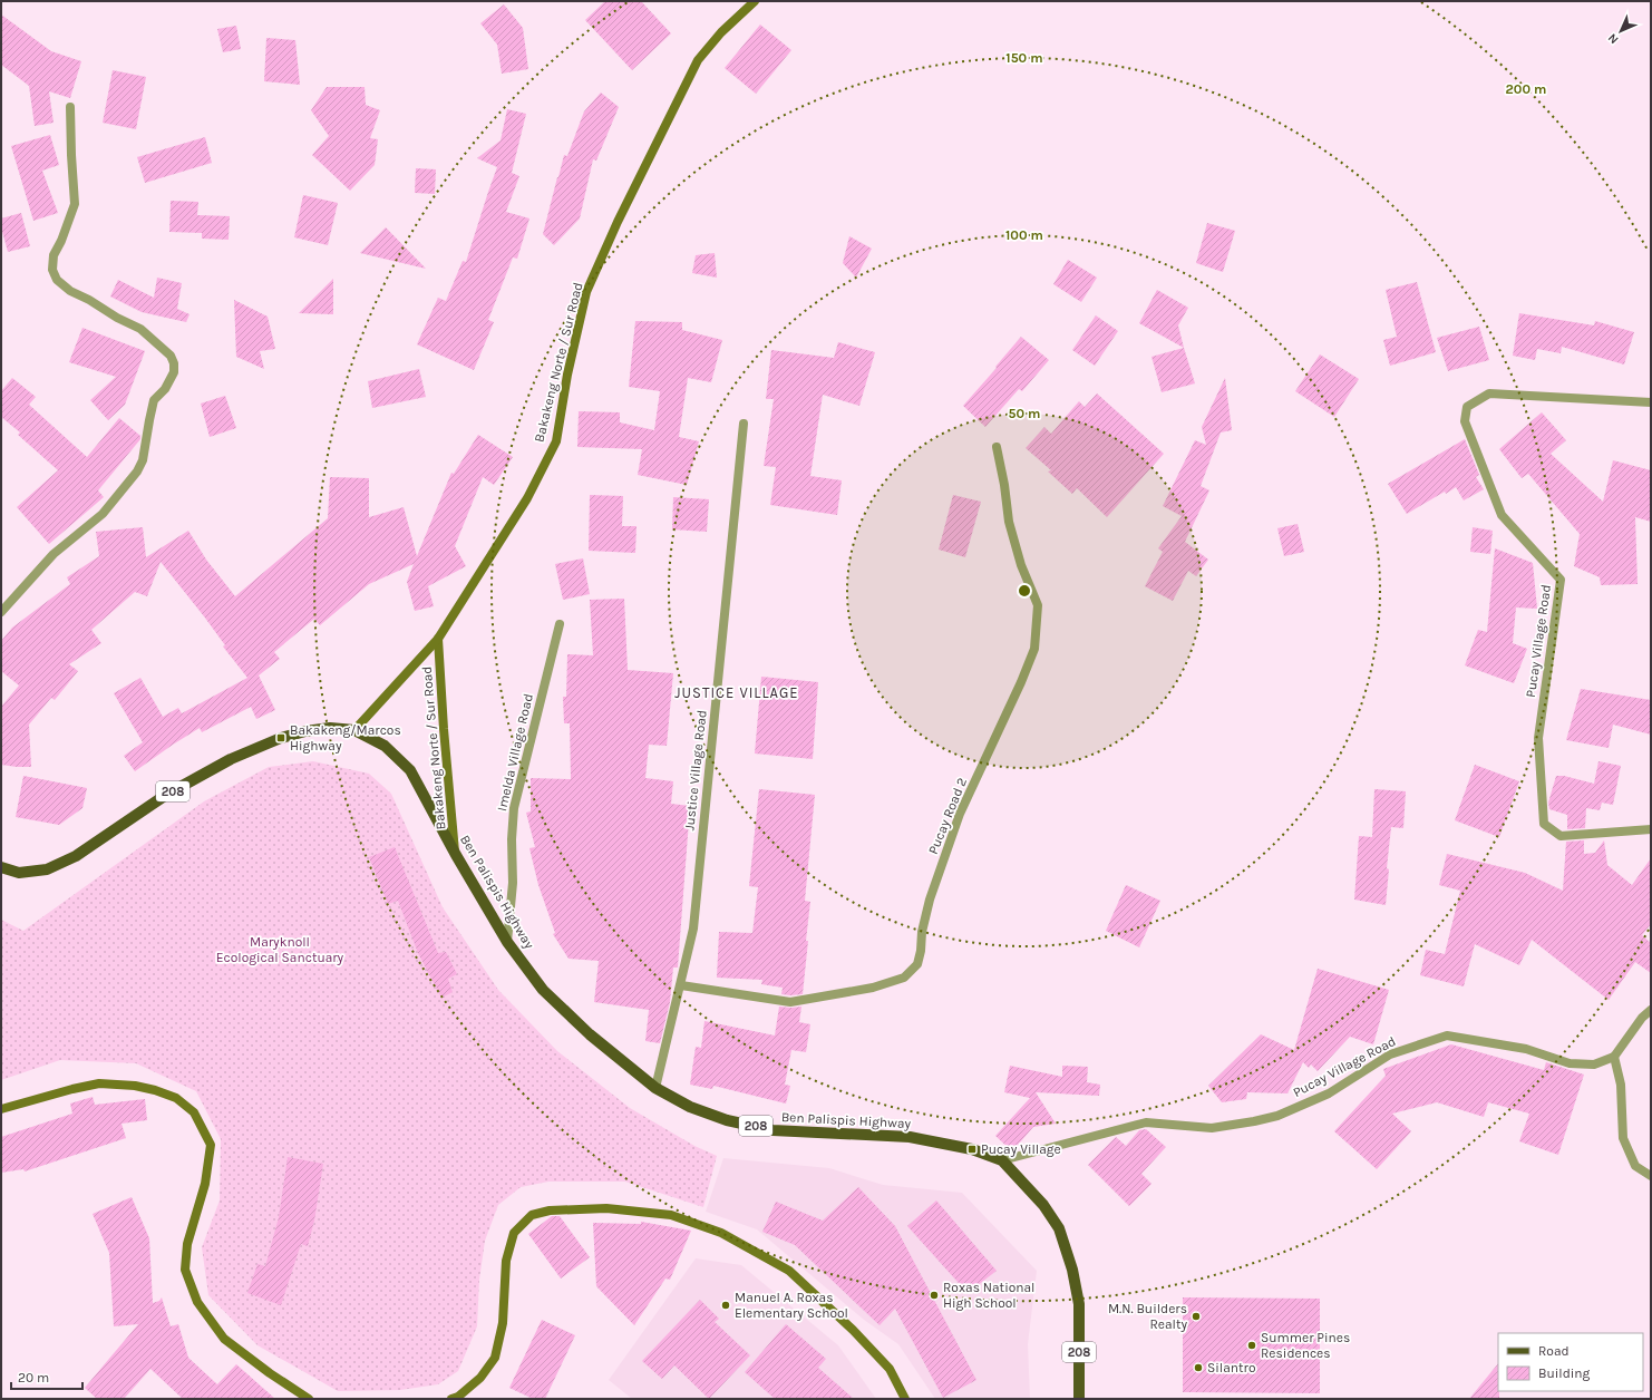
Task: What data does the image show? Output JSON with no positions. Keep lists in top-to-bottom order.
{
  "streets": {
    "main road": ["208", "Ben Palispis Highway"],
    "street": [
      "Bakakeng Norte / Sur Road",
      "Pucay Village Road",
      "Imelda Village Road",
      "Justice Village Road",
      "Pucay Road 2"
    ]
  },
  "crossings": [
    ["Bakakeng Norte / Sur Road", "Ben Palispis Highway"],
    ["Pucay Village Road", "Ben Palispis Highway"],
    ["Imelda Village Road", "Ben Palispis Highway"],
    ["Justice Village Road", "Pucay Road 2"],
    ["Justice Village Road", "Ben Palispis Highway"]
  ],
  "districts": ["JUSTICE VILLAGE"],
  "parks": ["Maryknoll Ecological Sanctuary"],
  "places": {
    "transit": ["Bakakeng/Marcos Highway", "Pucay Village"],
    "other": [
      "Roxas National High School",
      "Manuel A. Roxas Elementary School",
      "M.N. Builders Realty",
      "Summer Pines Residences",
      "Silantro"
    ]
  },
  "legend": ["Road", "Building"],
  "scale_bar": "20 m",
  "north": "bottom left",
  "rings": [
    "150 m",
    "200 m",
    "100 m",
    "50 m"
  ]
}
